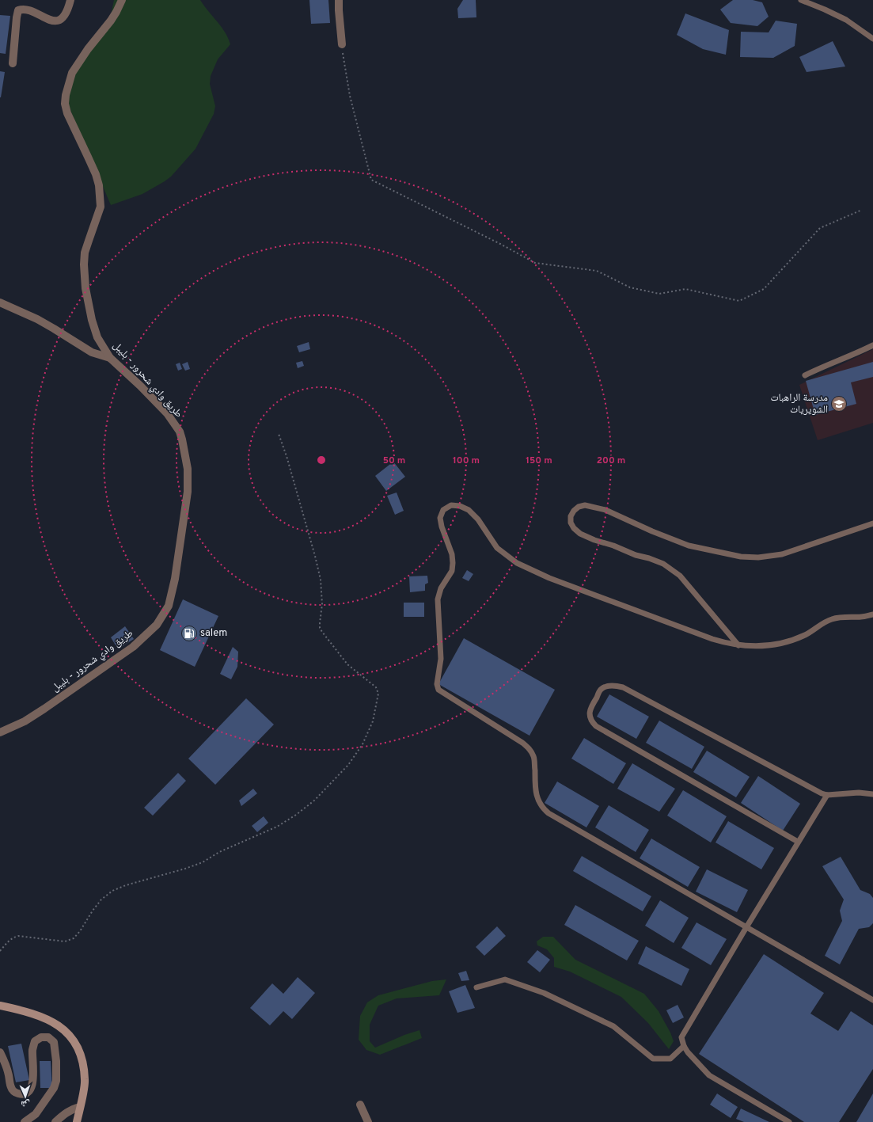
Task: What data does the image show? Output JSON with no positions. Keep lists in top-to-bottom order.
{
  "streets": {
    "street": ["طريق وادي شحرور - بليبل"]
  },
  "places": {
    "school or university": ["مدرسة الراهبات الشويريات"],
    "fuel station": ["salem"]
  },
  "north": "bottom",
  "rings": [
    "50 m",
    "100 m",
    "150 m",
    "200 m"
  ]
}
